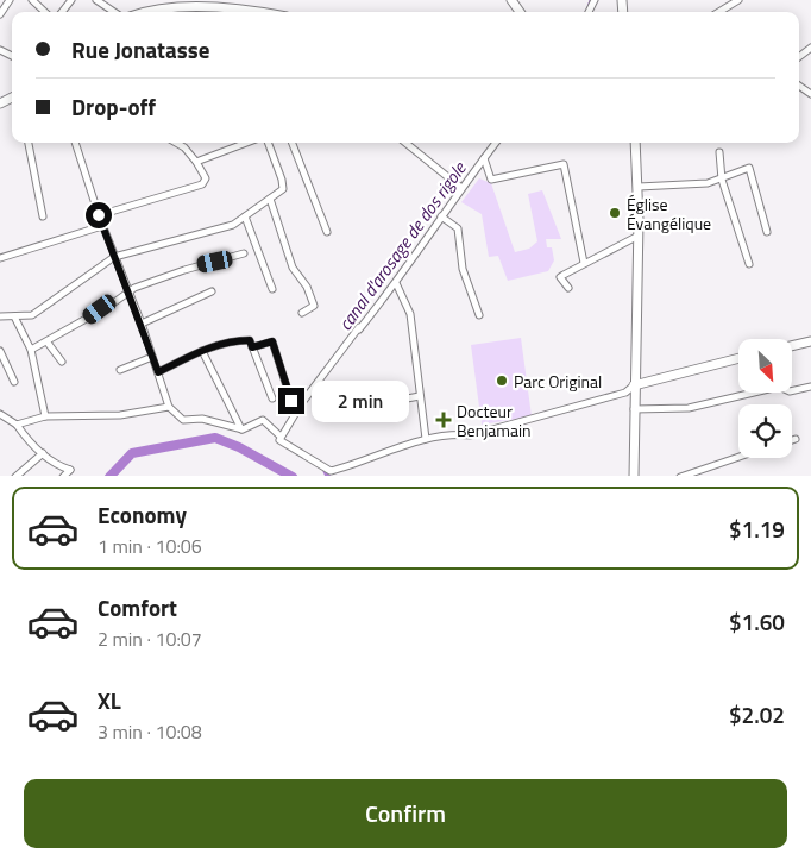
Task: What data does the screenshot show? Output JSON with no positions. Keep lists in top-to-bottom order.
{
  "water": ["canal d'arosage de dos rigole"],
  "places": {
    "other": ["Église Évangélique", "Parc Original"],
    "health": ["Docteur Benjamain"]
  },
  "north": "bottom right",
  "page": {
    "banner": ["Rue Jonatasse", "Drop-off"],
    "bubble": "2 min",
    "list": [
      {
        "name": "Economy",
        "note": "1 min · 10:06",
        "value": "$1.19"
      },
      {
        "name": "Comfort",
        "note": "2 min · 10:07",
        "value": "$1.60"
      },
      {
        "name": "XL",
        "note": "3 min · 10:08",
        "value": "$2.02"
      }
    ],
    "buttons": "Confirm"
  }
}
